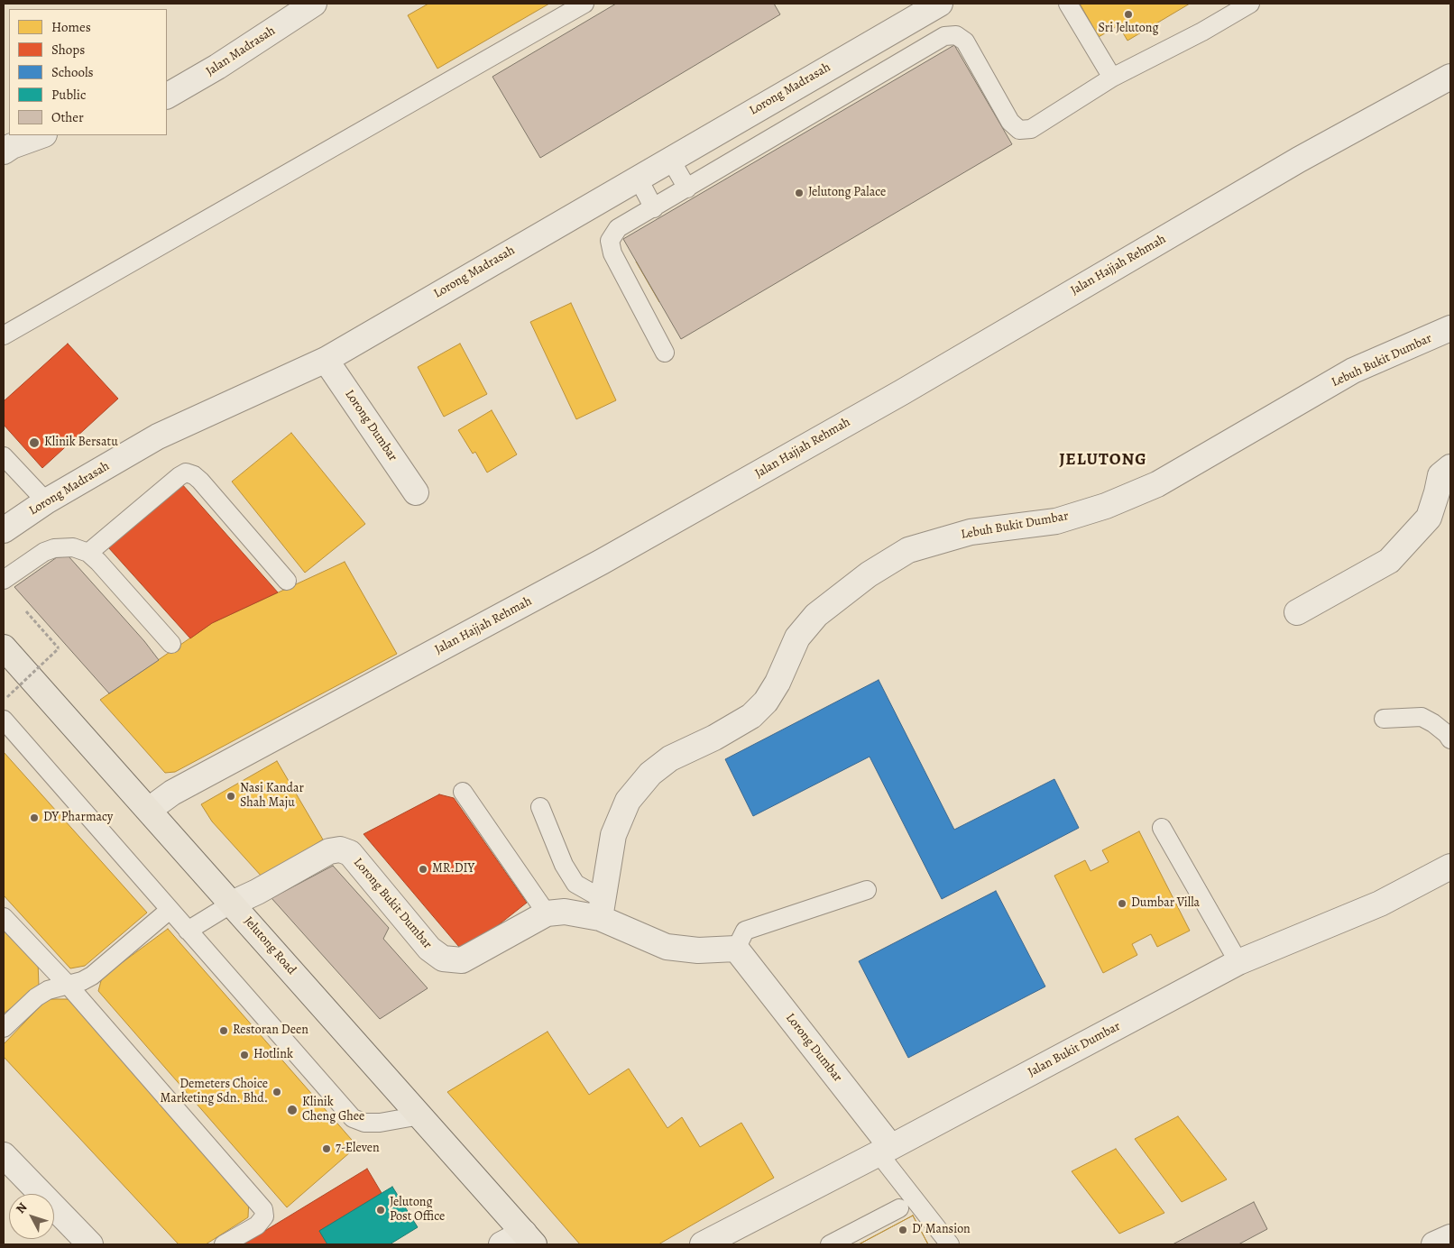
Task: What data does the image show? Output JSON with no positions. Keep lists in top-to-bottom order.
{
  "streets": {
    "main road": ["Jelutong Road"],
    "street": [
      "Jalan Madrasah",
      "Lorong Madrasah",
      "Jalan Hajjah Rehmah",
      "Lebuh Bukit Dumbar",
      "Lorong Dumbar",
      "Lorong Bukit Dumbar",
      "Jalan Bukit Dumbar"
    ]
  },
  "crossings": [
    ["Lorong Madrasah", "Lorong Dumbar"],
    ["Jalan Hajjah Rehmah", "Jelutong Road"],
    ["Lebuh Bukit Dumbar", "Lorong Bukit Dumbar"],
    ["Lorong Dumbar", "Lorong Bukit Dumbar"],
    ["Lorong Dumbar", "Jalan Bukit Dumbar"],
    ["Lorong Bukit Dumbar", "Jelutong Road"]
  ],
  "districts": ["JELUTONG"],
  "places": [
    "Sri Jelutong",
    "Jelutong Palace",
    "Klinik Bersatu",
    "Nasi Kandar Shah Maju",
    "DY Pharmacy",
    "MR.DIY",
    "Dumbar Villa",
    "Restoran Deen",
    "Hotlink",
    "Demeters Choice Marketing Sdn. Bhd.",
    "Klinik Cheng Ghee",
    "7-Eleven",
    "Jelutong Post Office",
    "D' Mansion"
  ],
  "legend": [
    "Homes",
    "Shops",
    "Schools",
    "Public",
    "Other"
  ],
  "north": "top left"
}
